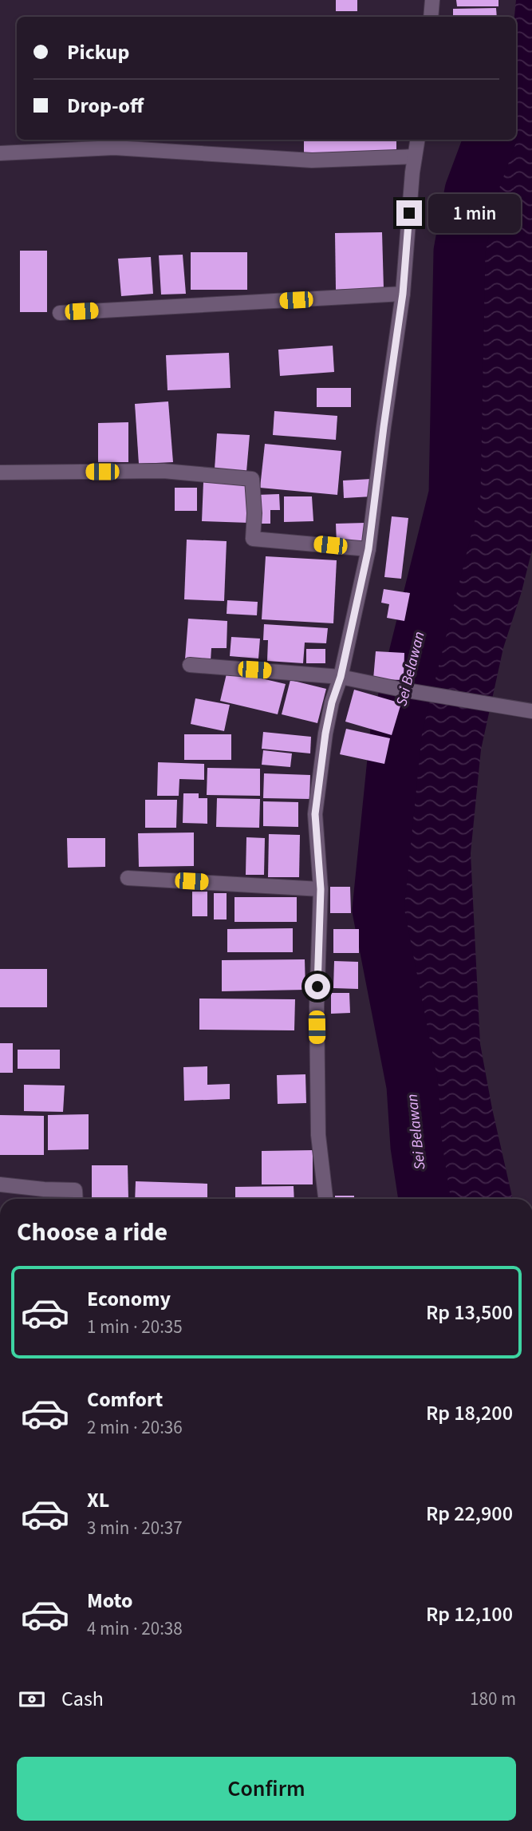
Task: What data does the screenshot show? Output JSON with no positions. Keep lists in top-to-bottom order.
{
  "water": ["Sei Belawan"],
  "page": {
    "banner": ["Pickup", "Drop-off"],
    "bubble": "1 min",
    "heading": "Choose a ride",
    "list": [
      {
        "name": "Economy",
        "note": "1 min · 20:35",
        "value": "Rp 13,500"
      },
      {
        "name": "Comfort",
        "note": "2 min · 20:36",
        "value": "Rp 18,200"
      },
      {
        "name": "XL",
        "note": "3 min · 20:37",
        "value": "Rp 22,900"
      },
      {
        "name": "Moto",
        "note": "4 min · 20:38",
        "value": "Rp 12,100"
      }
    ],
    "pay": ["Cash", "180 m"],
    "buttons": "Confirm"
  }
}
